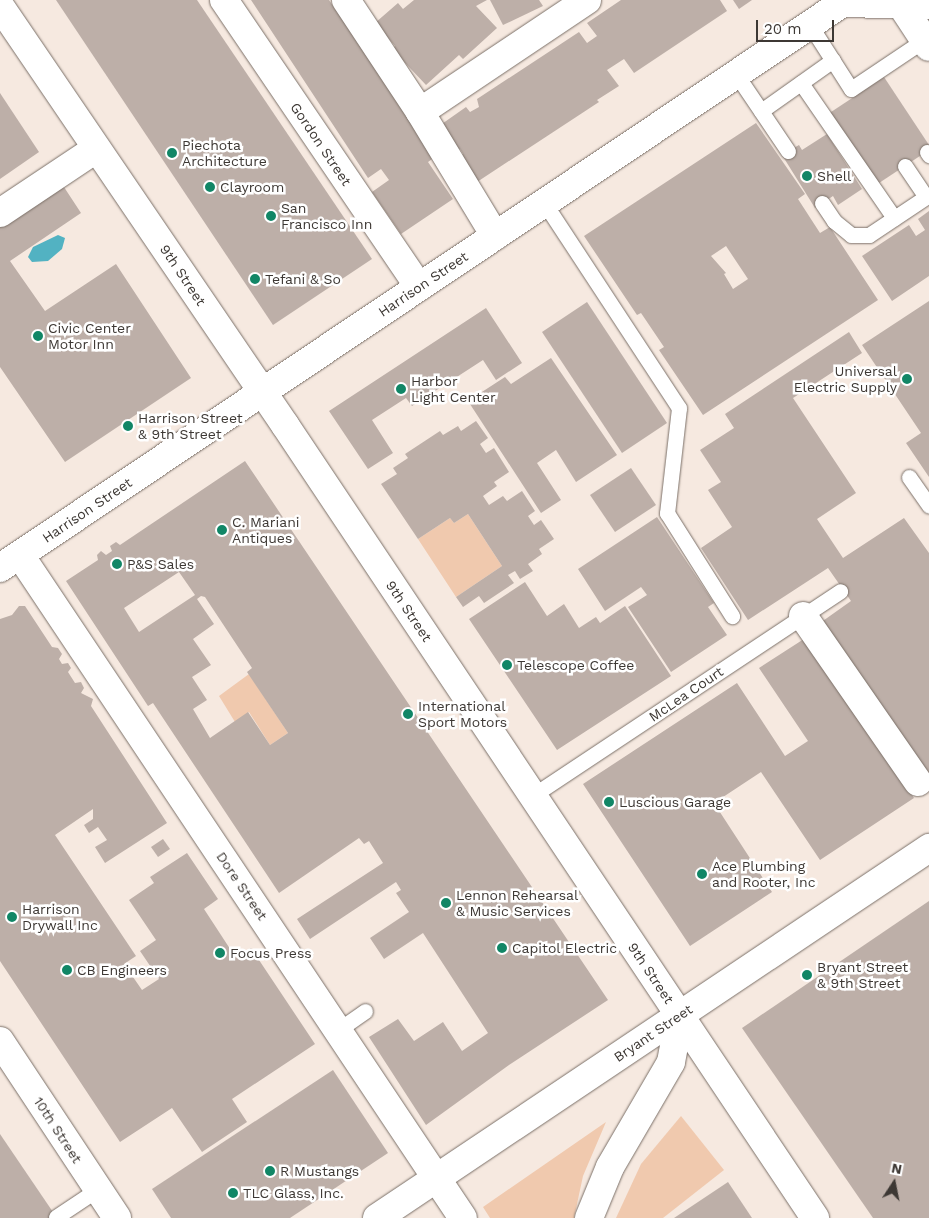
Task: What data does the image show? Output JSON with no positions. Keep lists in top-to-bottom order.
{
  "streets": {
    "main road": [
      "Gordon Street",
      "9th Street",
      "Harrison Street",
      "Dore Street",
      "Bryant Street",
      "10th Street"
    ],
    "lane": ["McLea Court"]
  },
  "crossings": [
    ["Gordon Street", "Harrison Street"],
    ["9th Street", "Harrison Street"],
    ["9th Street", "McLea Court"],
    ["9th Street", "Bryant Street"],
    ["Harrison Street", "Dore Street"],
    ["Dore Street", "Bryant Street"]
  ],
  "places": [
    "Piechota Architecture",
    "Shell",
    "Clayroom",
    "San Francisco Inn",
    "Tefani & So",
    "Civic Center Motor Inn",
    "Universal Electric Supply",
    "Harbor Light Center",
    "Harrison Street & 9th Street",
    "C. Mariani Antiques",
    "P&S Sales",
    "Telescope Coffee",
    "International Sport Motors",
    "Luscious Garage",
    "Ace Plumbing and Rooter, Inc",
    "Lennon Rehearsal & Music Services",
    "Harrison Drywall Inc",
    "Capitol Electric",
    "Focus Press",
    "CB Engineers",
    "Bryant Street & 9th Street",
    "R Mustangs",
    "TLC Glass, Inc."
  ],
  "scale_bar": "20 m",
  "north": "top"
}
